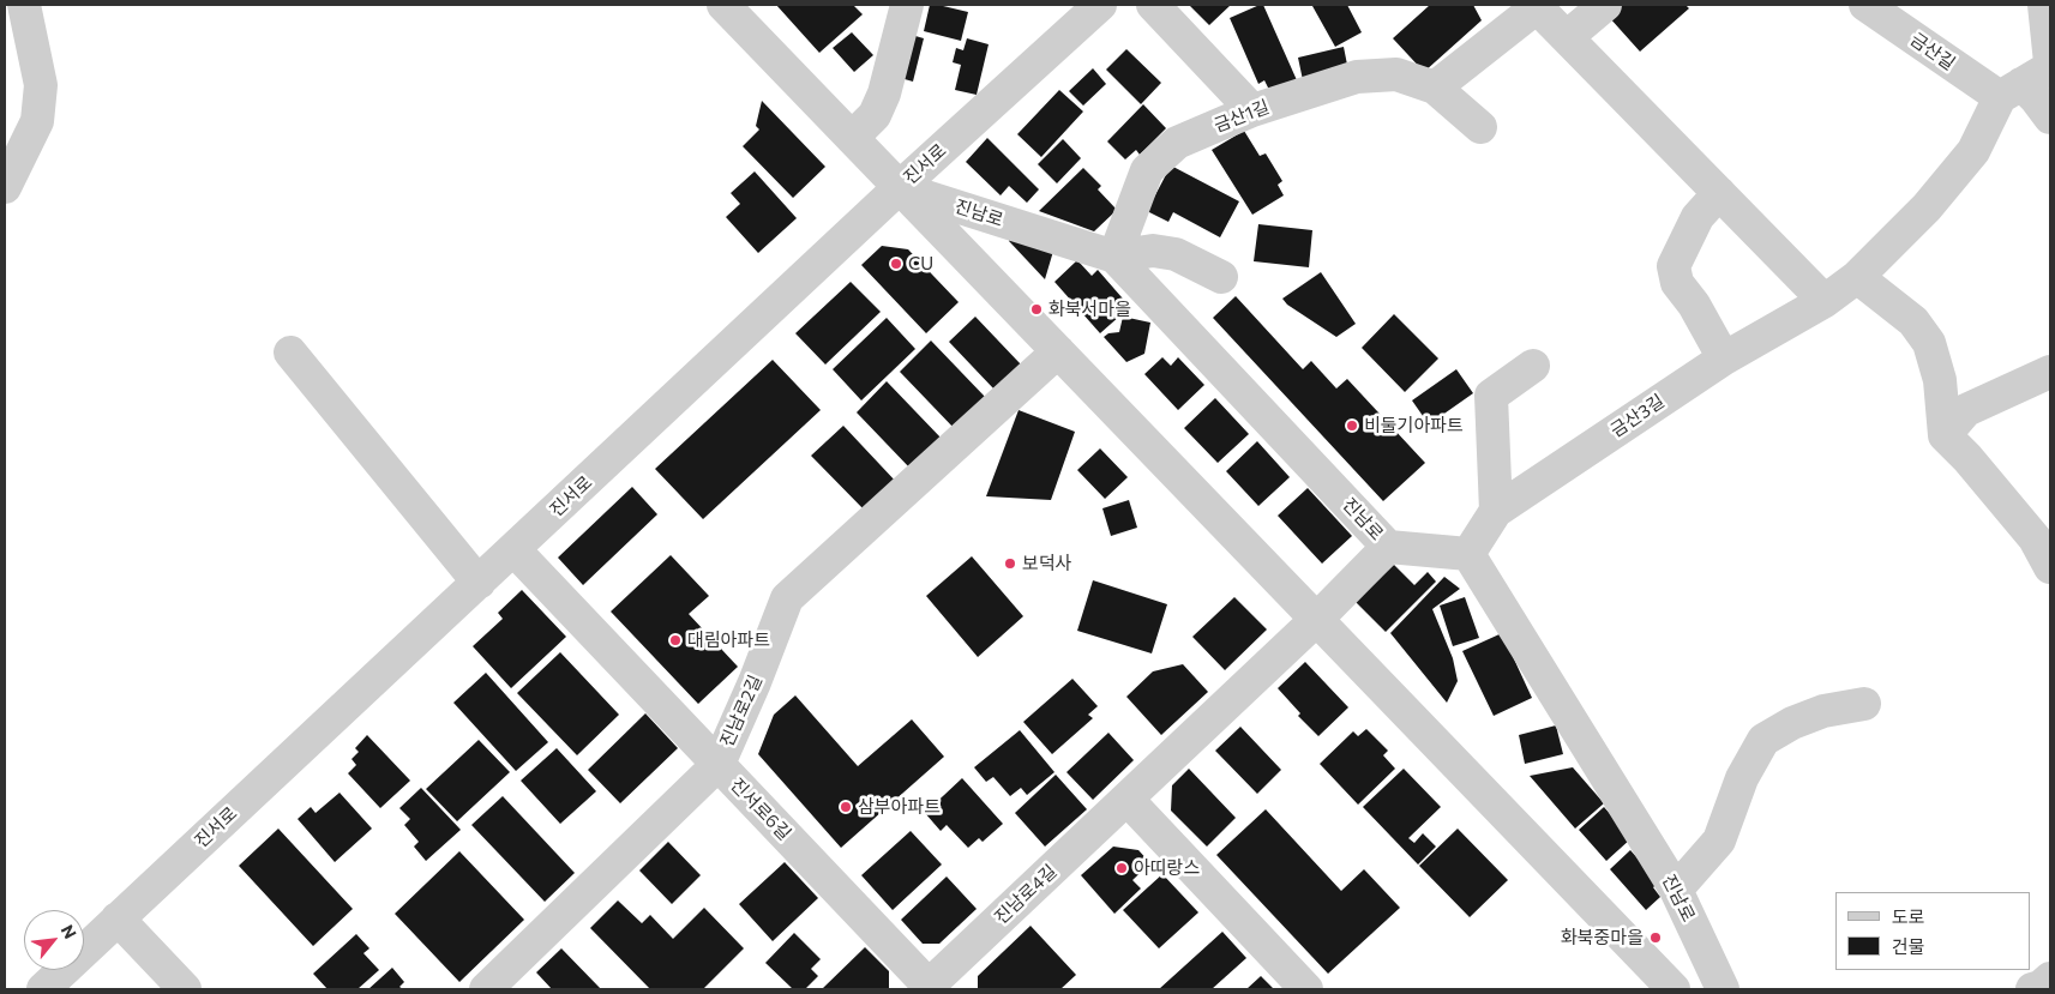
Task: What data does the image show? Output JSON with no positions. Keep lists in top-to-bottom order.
{
  "streets": {
    "street": [
      "금산길",
      "금산1길",
      "진서로",
      "진남로",
      "금산3길",
      "진남로2길",
      "진서로6길",
      "진남로4길"
    ]
  },
  "crossings": [
    ["금산길", "금산3길"],
    ["금산1길", "진남로"],
    ["진서로", "진남로"],
    ["진서로", "진서로6길"],
    ["진남로", "금산3길"],
    ["진남로", "진남로2길"],
    ["진남로", "진남로4길"],
    ["진남로2길", "진서로6길"],
    ["진서로6길", "진남로4길"]
  ],
  "places": [
    "CU",
    "화북서마을",
    "비둘기아파트",
    "보덕사",
    "대림아파트",
    "삼부아파트",
    "아띠랑스",
    "화북중마을"
  ],
  "legend": ["도로", "건물"],
  "north": "top right"
}
